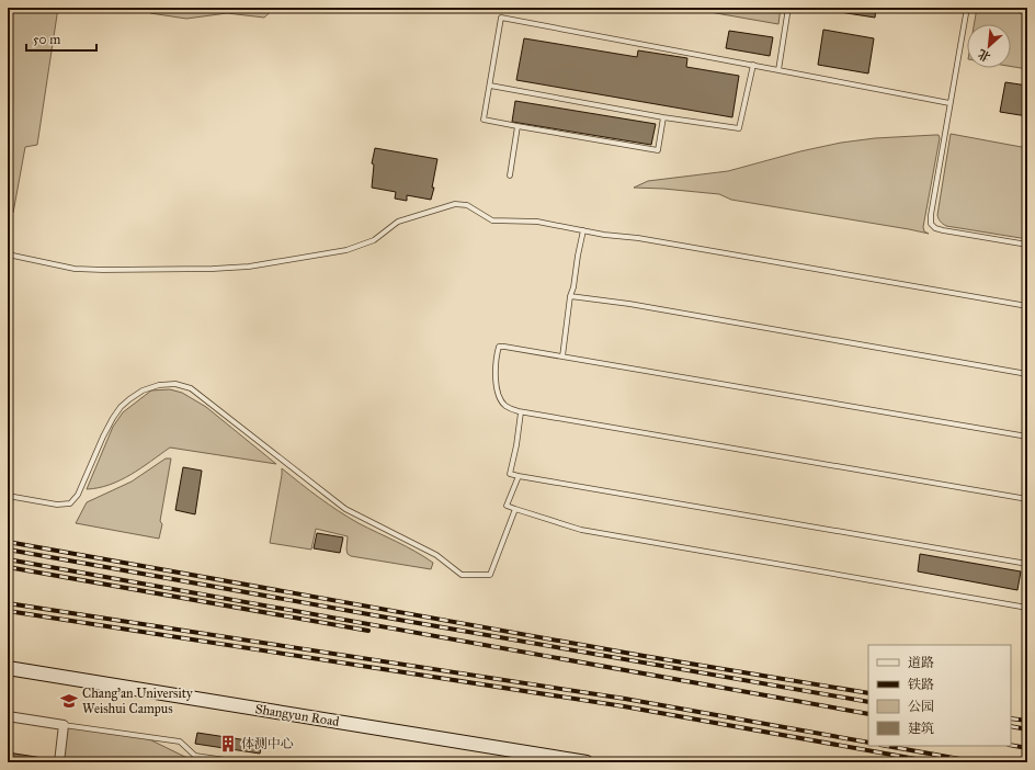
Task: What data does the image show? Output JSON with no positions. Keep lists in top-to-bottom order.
{
  "streets": {
    "street": ["Shangyun Road"]
  },
  "places": {
    "school or university": ["Chang'an University Weishui Campus"],
    "building": ["体测中心"]
  },
  "legend": [
    "道路",
    "铁路",
    "公园",
    "建筑"
  ],
  "scale_bar": "50 m",
  "north": "bottom left"
}
